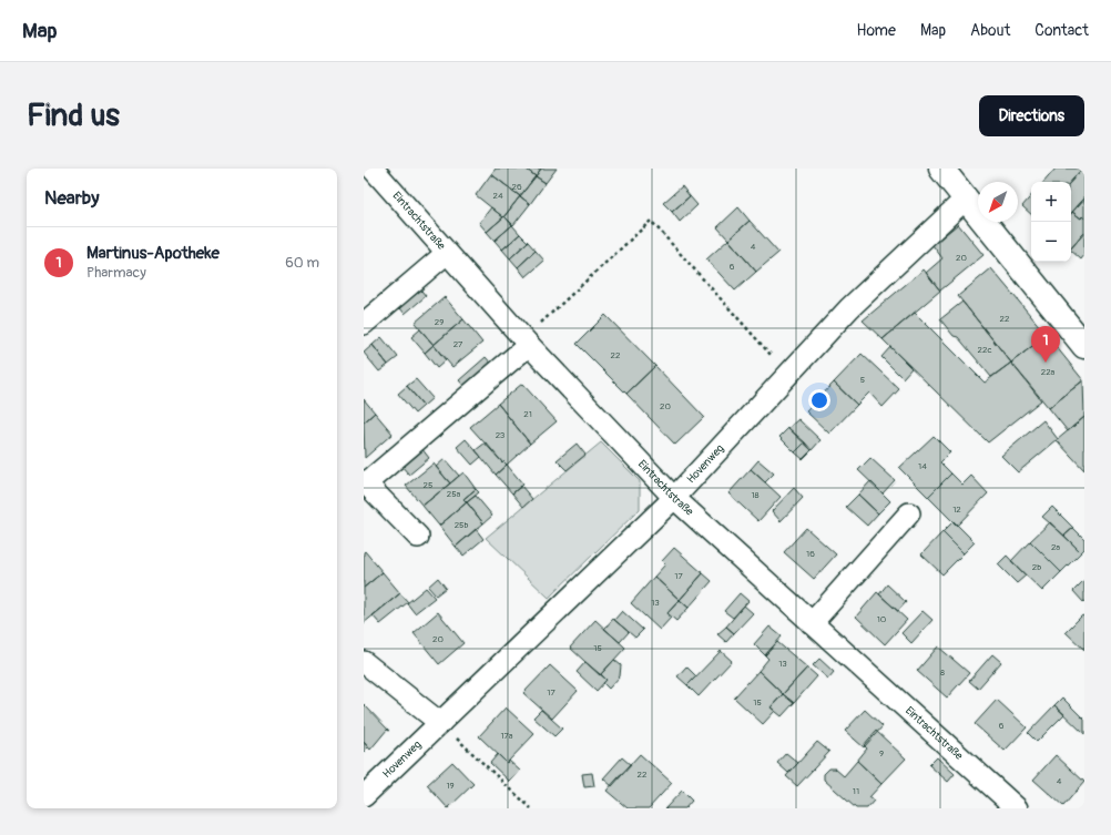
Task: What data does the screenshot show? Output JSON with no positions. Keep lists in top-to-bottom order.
{
  "streets": {
    "street": ["Eintrachtstraße", "Hovenweg"]
  },
  "crossings": [
    ["Eintrachtstraße", "Hovenweg"]
  ],
  "house_numbers": [
    "26",
    "24",
    "4",
    "20",
    "6",
    "22",
    "29",
    "27",
    "22c",
    "22",
    "22a",
    "5",
    "20",
    "21",
    "23",
    "14",
    "25",
    "25a",
    "18",
    "12",
    "25b",
    "2a",
    "16",
    "2b",
    "17",
    "13",
    "10",
    "20",
    "15",
    "13",
    "8",
    "17",
    "15",
    "6",
    "17a",
    "9",
    "22",
    "4",
    "19",
    "11"
  ],
  "north": "bottom left",
  "page": {
    "header": "Map",
    "nav": [
      "Home",
      "Map",
      "About",
      "Contact"
    ],
    "buttons": "Directions",
    "title": "Find us",
    "heading": "Nearby",
    "map_buttons": ["+", "−"],
    "list": [
      {
        "mark": "1",
        "name": "Martinus-Apotheke",
        "note": "Pharmacy",
        "value": "60 m"
      }
    ],
    "pins": "1"
  }
}
